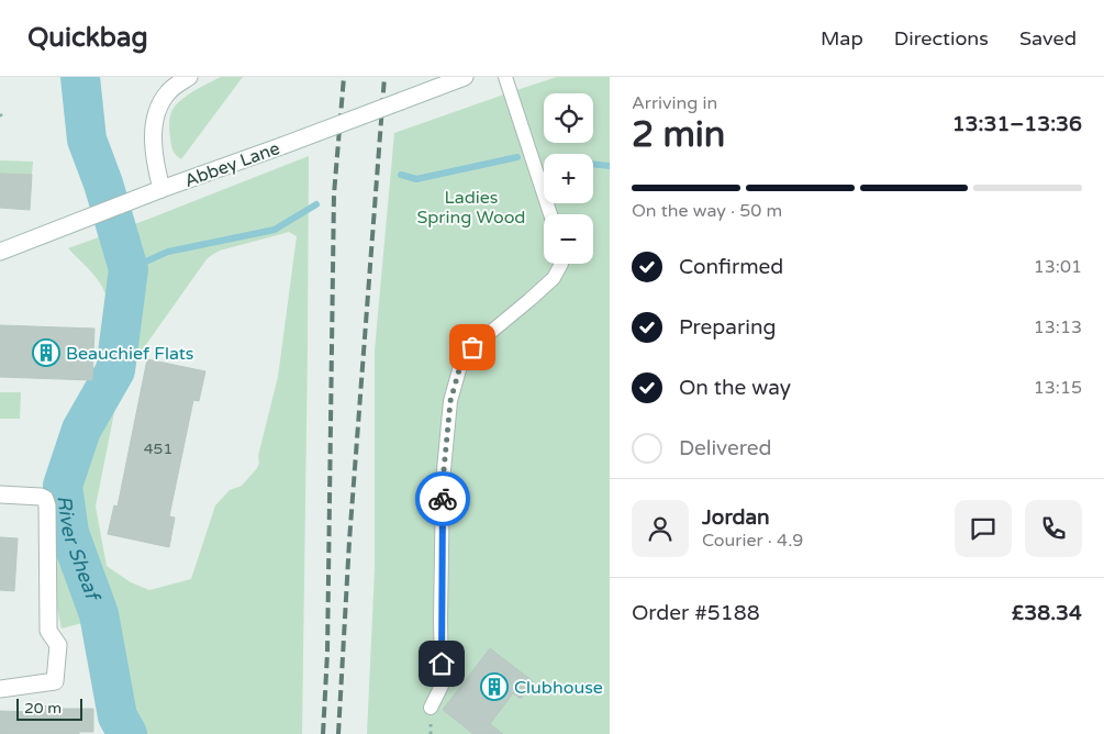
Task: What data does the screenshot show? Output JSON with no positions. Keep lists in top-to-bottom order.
{
  "streets": {
    "main road": ["Abbey Lane"]
  },
  "water": ["River Sheaf"],
  "parks": ["Ladies Spring Wood"],
  "places": {
    "building": ["Beauchief Flats", "Clubhouse"]
  },
  "house_numbers": ["451"],
  "scale_bar": "20 m",
  "page": {
    "header": "Quickbag",
    "nav": ["Map", "Directions", "Saved"],
    "heading": ["2 min", "Arriving in", "13:31–13:36"],
    "panel": [
      "Jordan",
      "Courier · 4.9",
      "Order #5188",
      "£38.34"
    ],
    "map_buttons": ["+", "−"],
    "bar": "On the way · 50 m",
    "list": [
      ["Confirmed", "13:01"],
      ["Preparing", "13:13"],
      ["On the way", "13:15"],
      "Delivered"
    ],
    "scale": "20 m"
  }
}
